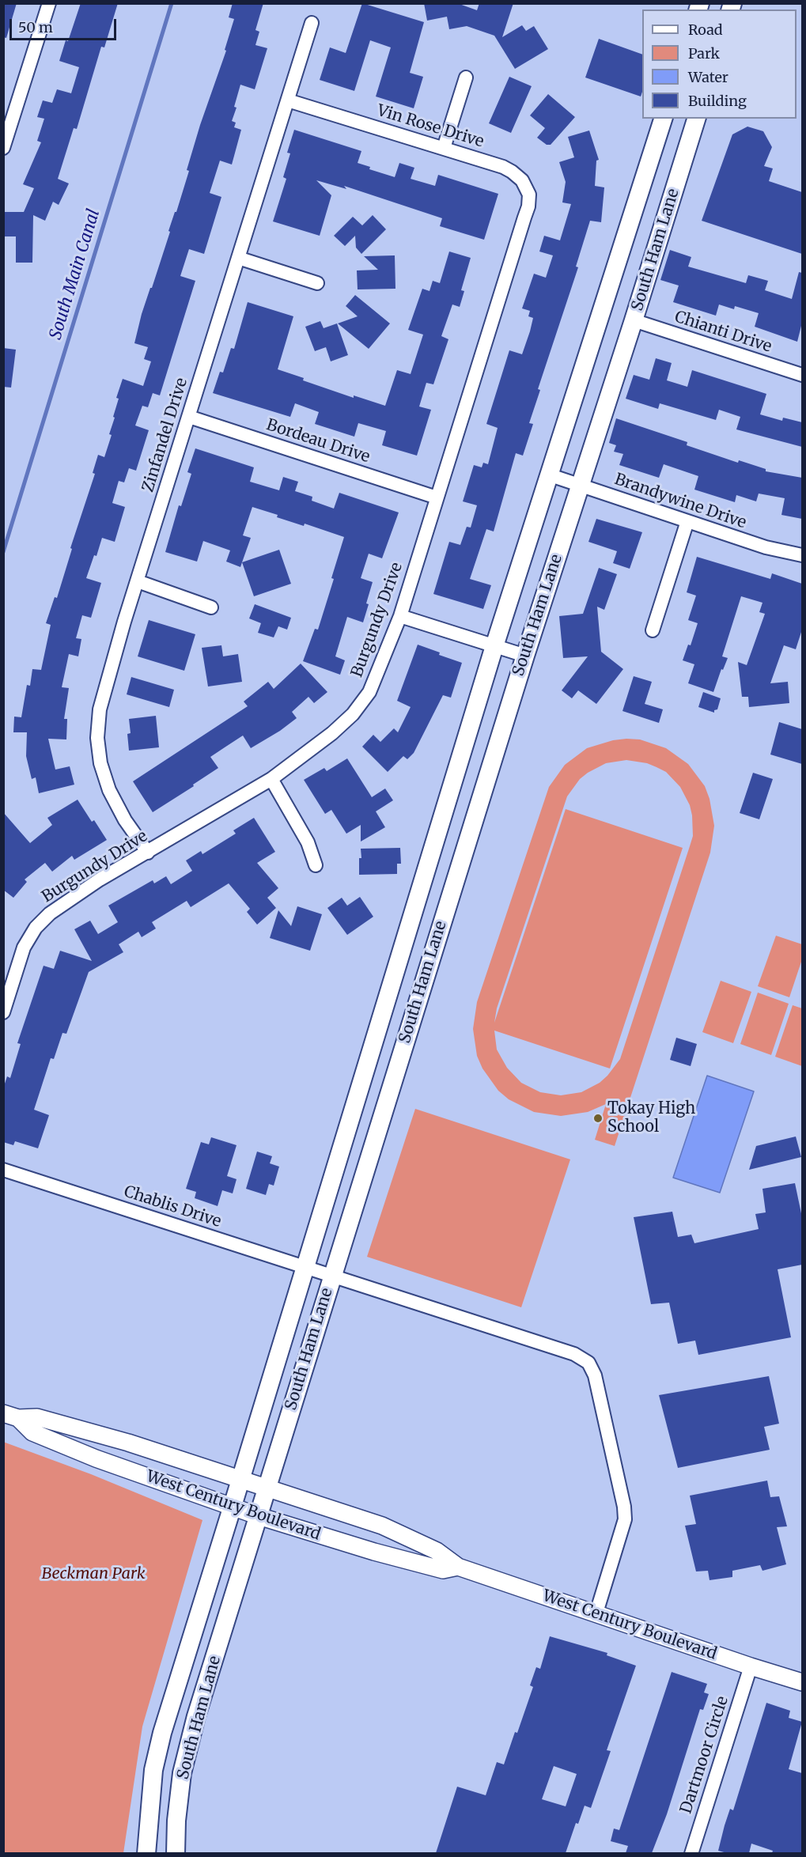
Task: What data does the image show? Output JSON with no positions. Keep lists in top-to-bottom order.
{
  "streets": {
    "main road": ["South Ham Lane"],
    "street": [
      "Vin Rose Drive",
      "Chianti Drive",
      "Zinfandel Drive",
      "Bordeau Drive",
      "Brandywine Drive",
      "Burgundy Drive",
      "Chablis Drive",
      "West Century Boulevard",
      "Dartmoor Circle"
    ]
  },
  "crossings": [
    ["Vin Rose Drive", "Zinfandel Drive"],
    ["Vin Rose Drive", "Burgundy Drive"],
    ["South Ham Lane", "Chianti Drive"],
    ["South Ham Lane", "Brandywine Drive"],
    ["South Ham Lane", "Chablis Drive"],
    ["South Ham Lane", "West Century Boulevard"],
    ["Zinfandel Drive", "Bordeau Drive"],
    ["Zinfandel Drive", "Burgundy Drive"],
    ["Bordeau Drive", "Burgundy Drive"],
    ["West Century Boulevard", "Dartmoor Circle"]
  ],
  "water": ["South Main Canal"],
  "parks": ["Beckman Park"],
  "places": ["Tokay High School"],
  "legend": [
    "Road",
    "Park",
    "Water",
    "Building"
  ],
  "scale_bar": "50 m"
}
